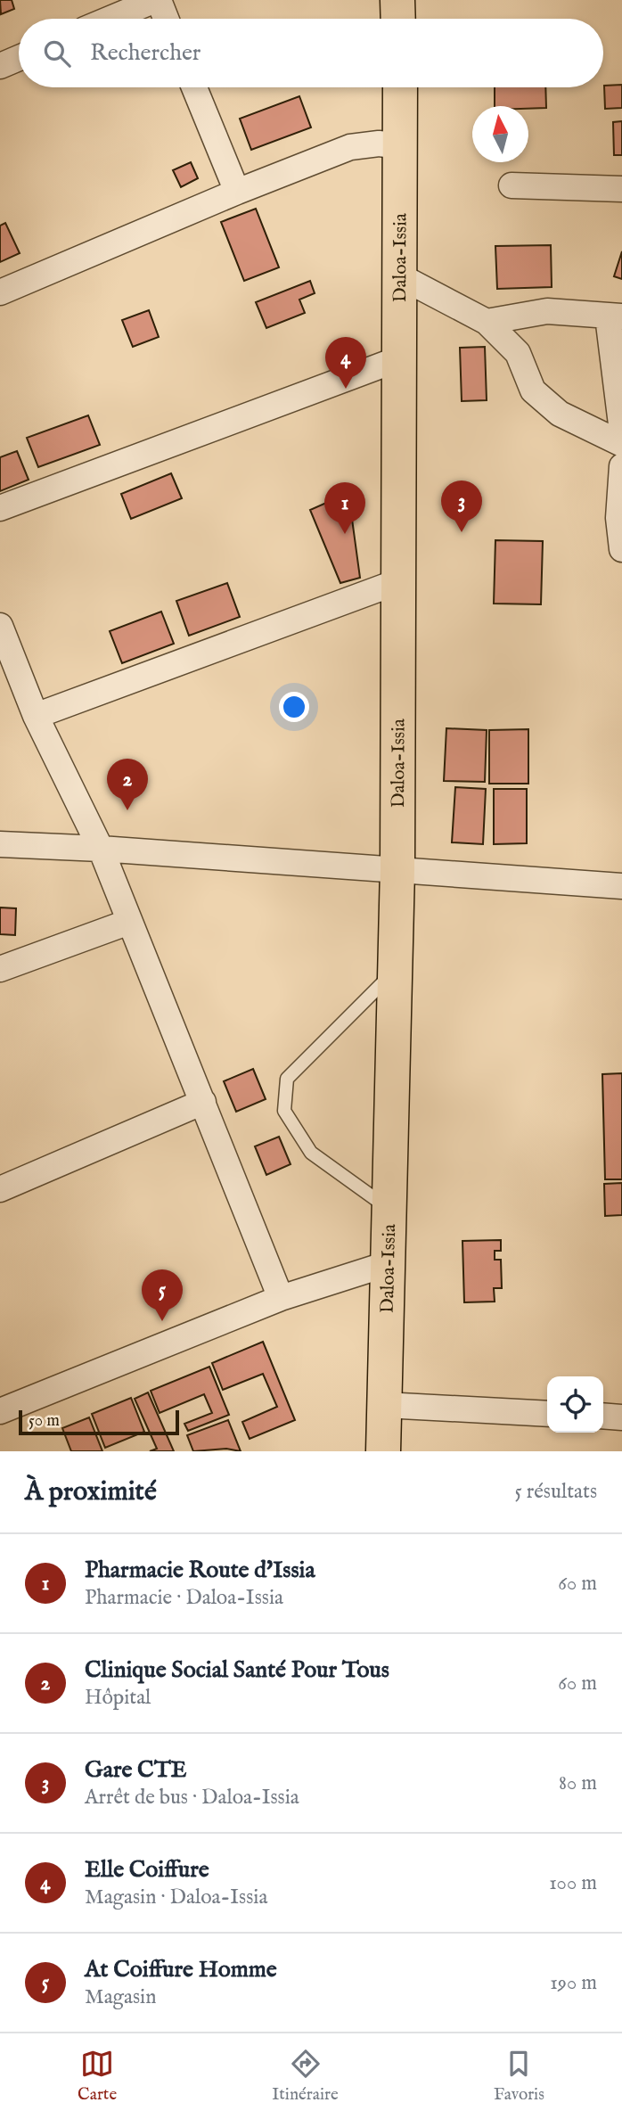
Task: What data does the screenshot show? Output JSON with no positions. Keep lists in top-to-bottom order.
{
  "streets": {
    "main road": ["Daloa-Issia"]
  },
  "scale_bar": "50 m",
  "north": "top",
  "page": {
    "search": "Rechercher",
    "pins": [
      "4",
      "3",
      "1",
      "2",
      "5"
    ],
    "scale": "50 m",
    "heading": ["À proximité", "5 résultats"],
    "list": [
      {
        "mark": "1",
        "name": "Pharmacie Route d'Issia",
        "note": "Pharmacie · Daloa-Issia",
        "value": "60 m"
      },
      {
        "mark": "2",
        "name": "Clinique Social Santé Pour Tous",
        "note": "Hôpital",
        "value": "60 m"
      },
      {
        "mark": "3",
        "name": "Gare CTE",
        "note": "Arrêt de bus · Daloa-Issia",
        "value": "80 m"
      },
      {
        "mark": "4",
        "name": "Elle Coiffure",
        "note": "Magasin · Daloa-Issia",
        "value": "100 m"
      },
      {
        "mark": "5",
        "name": "At Coiffure Homme",
        "note": "Magasin",
        "value": "190 m"
      }
    ],
    "nav": ["Carte", "Itinéraire", "Favoris"]
  }
}
